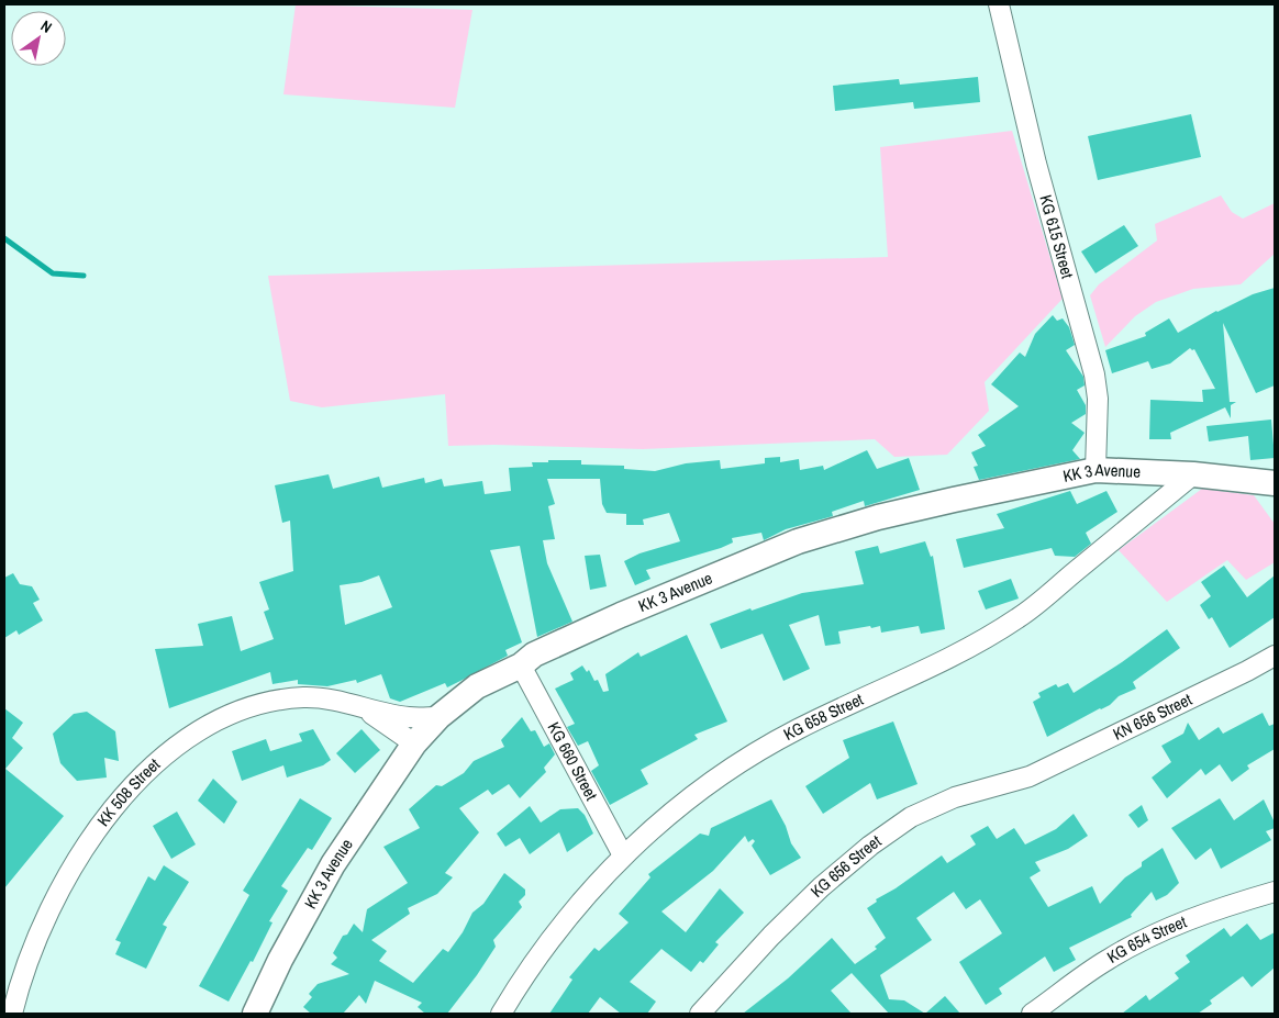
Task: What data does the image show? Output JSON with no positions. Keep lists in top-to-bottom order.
{
  "streets": {
    "street": [
      "KG 615 Street",
      "KK 3 Avenue",
      "KG 658 Street",
      "KN 656 Street",
      "KG 660 Street",
      "KK 508 Street",
      "KG 656 Street",
      "KG 654 Street"
    ]
  },
  "crossings": [
    ["KG 615 Street", "KK 3 Avenue"],
    ["KK 3 Avenue", "KG 658 Street"],
    ["KK 3 Avenue", "KG 660 Street"],
    ["KK 3 Avenue", "KK 508 Street"],
    ["KG 658 Street", "KG 660 Street"],
    ["KN 656 Street", "KG 656 Street"]
  ],
  "north": "top right"
}
